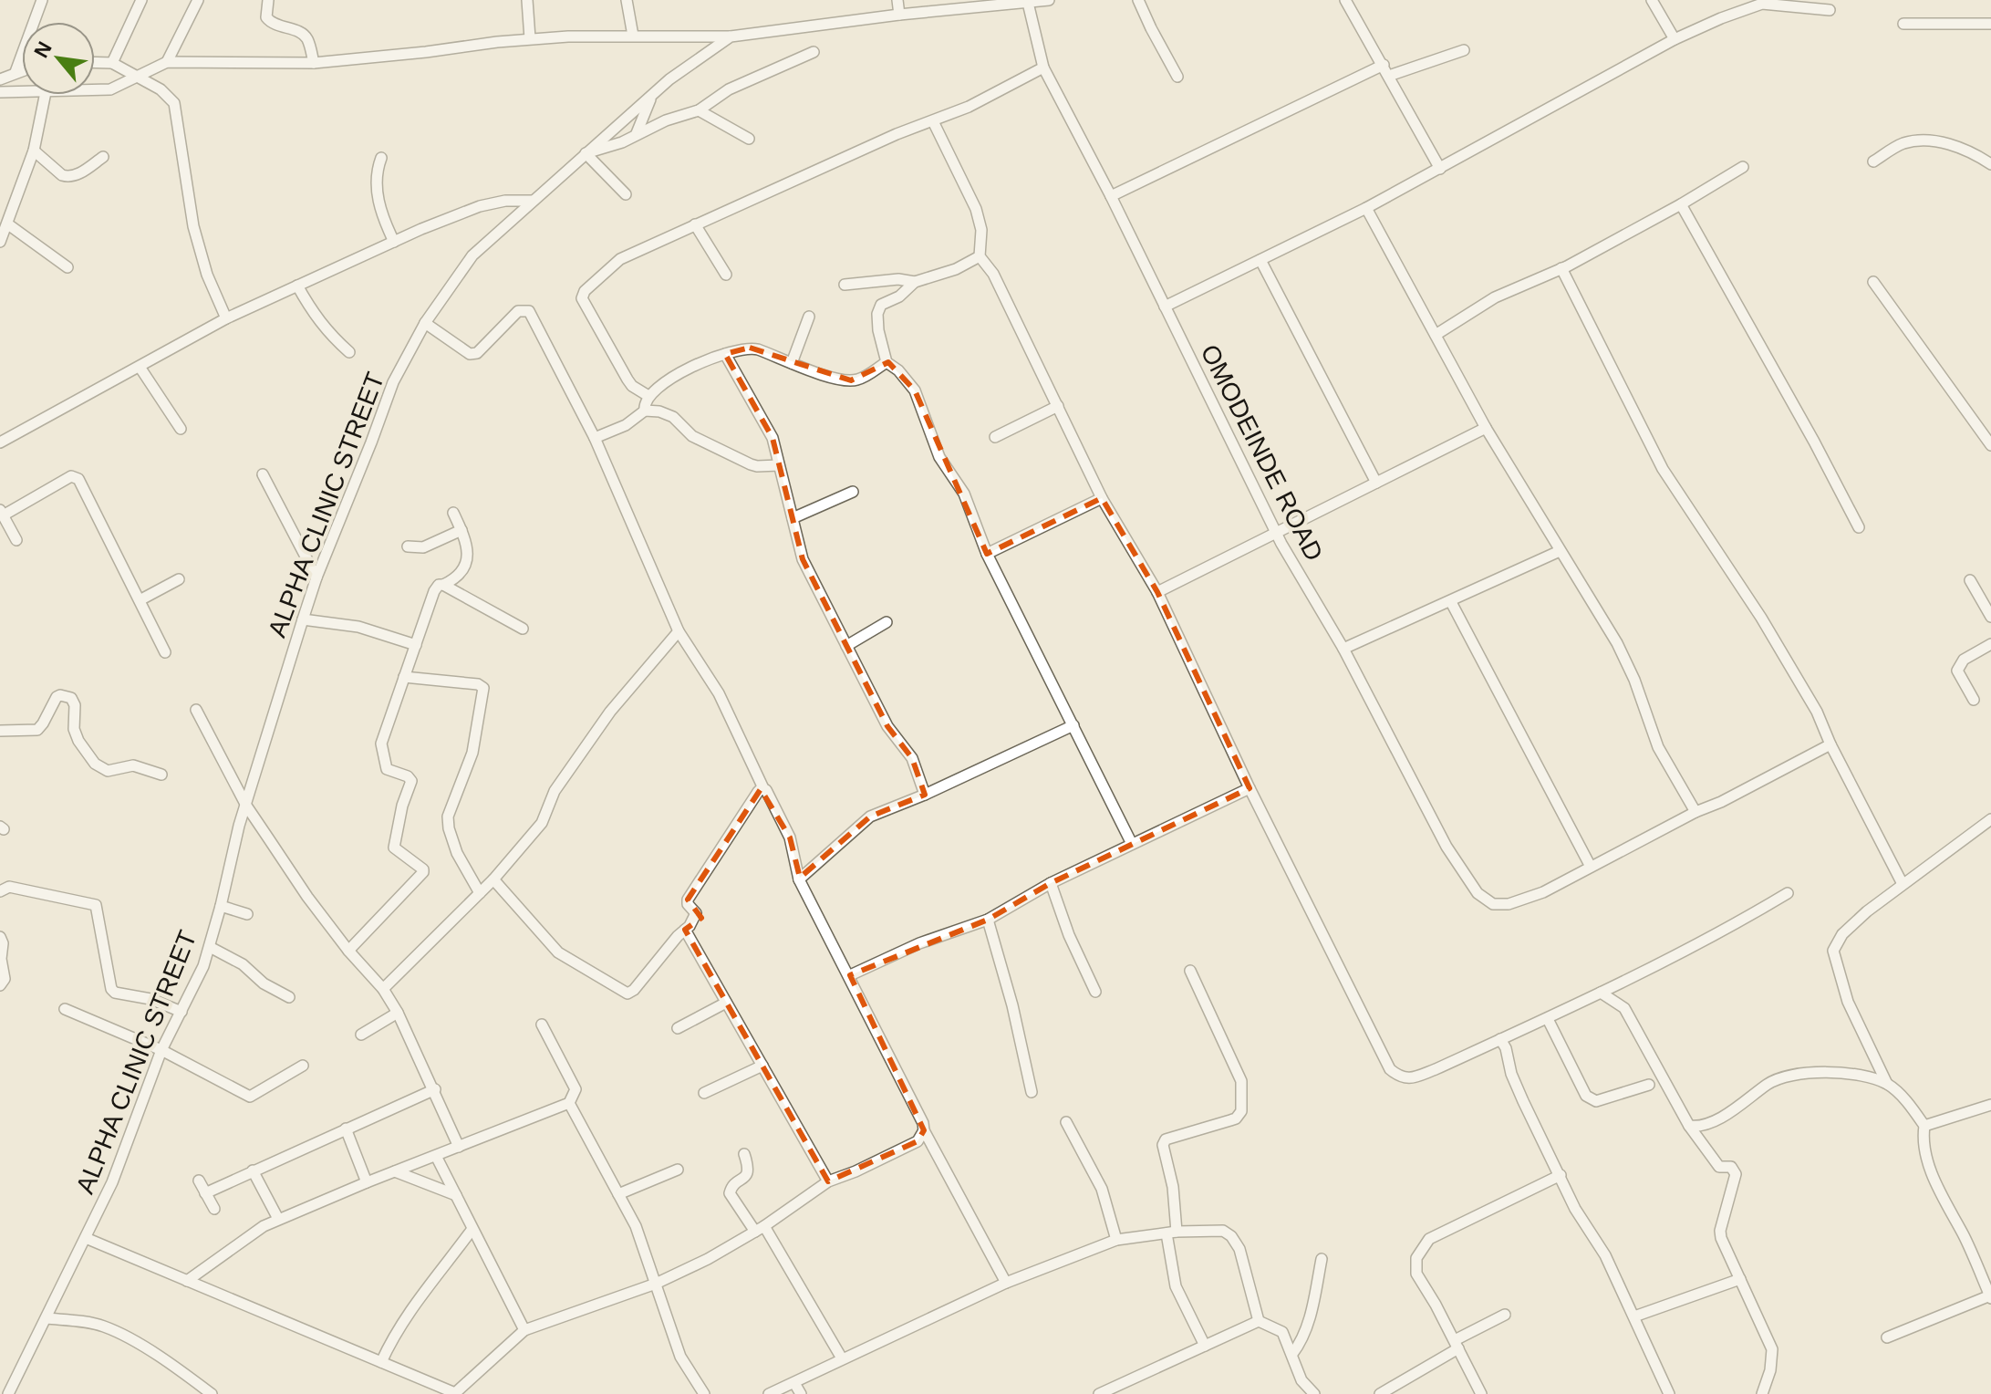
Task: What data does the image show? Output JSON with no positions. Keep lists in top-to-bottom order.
{
  "streets": {
    "street": ["OMODEINDE ROAD", "ALPHA CLINIC STREET"]
  },
  "crossings": [
    ["OMODEINDE ROAD", "ALPHA CLINIC STREET"]
  ],
  "north": "top left"
}
